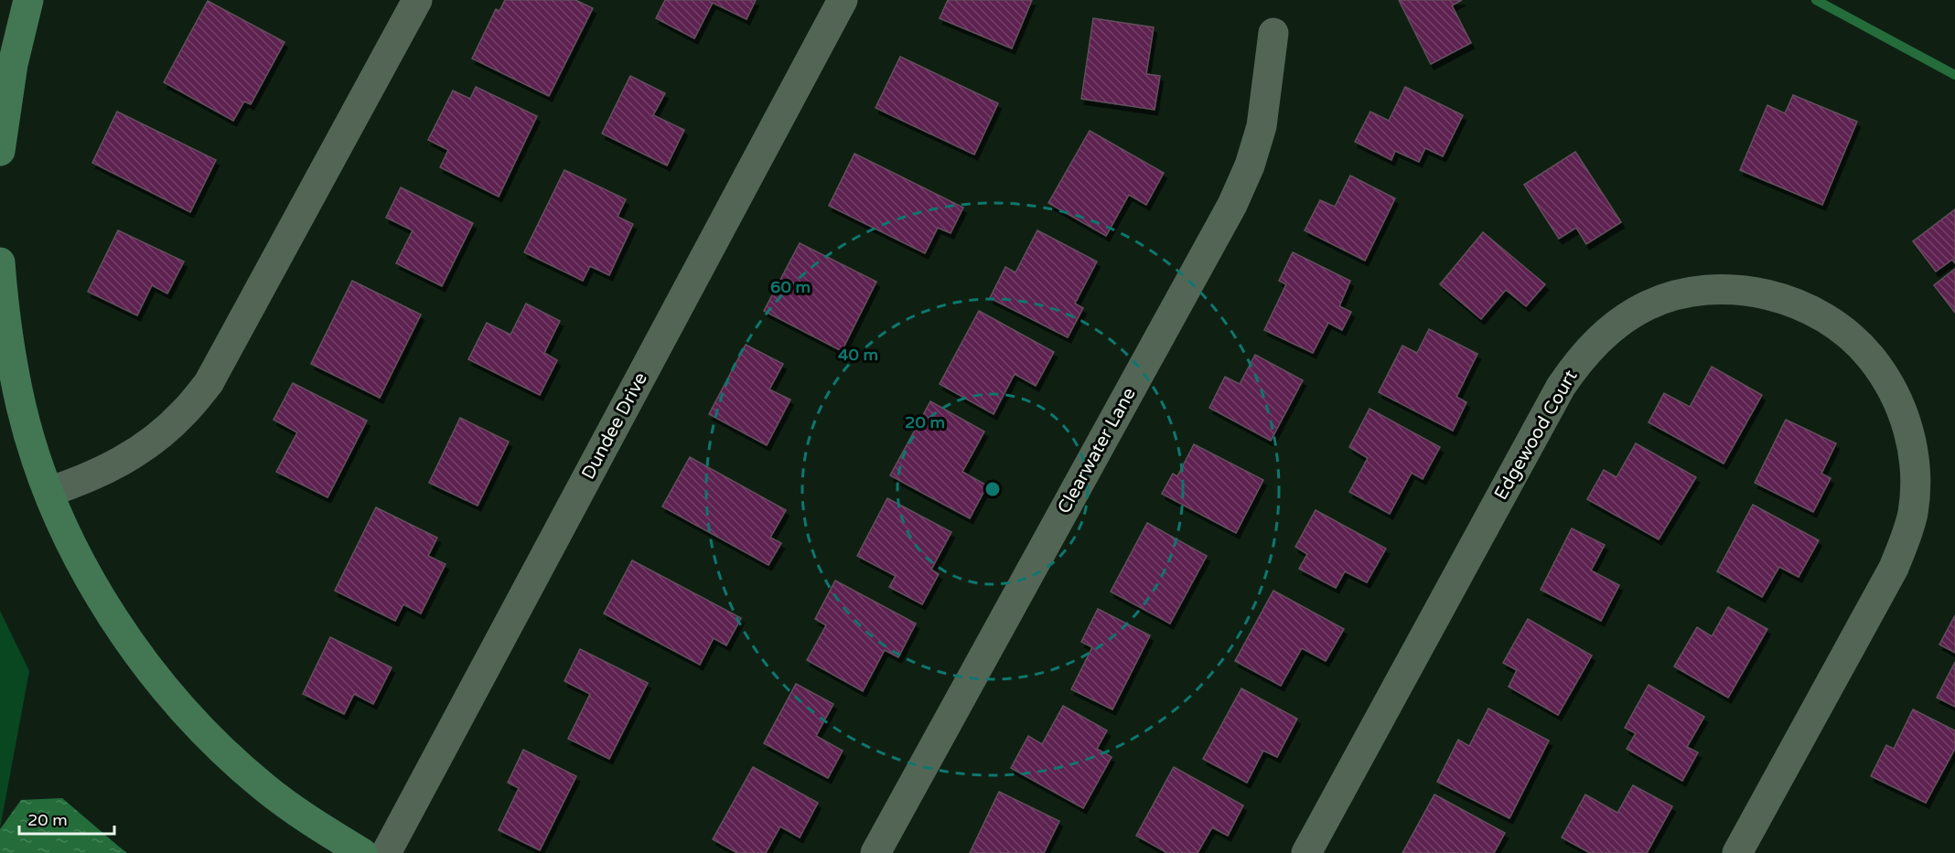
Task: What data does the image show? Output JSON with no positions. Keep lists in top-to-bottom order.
{
  "streets": {
    "street": ["Dundee Drive", "Edgewood Court", "Clearwater Lane"]
  },
  "scale_bar": "20 m",
  "rings": ["60 m", "40 m", "20 m"]
}
